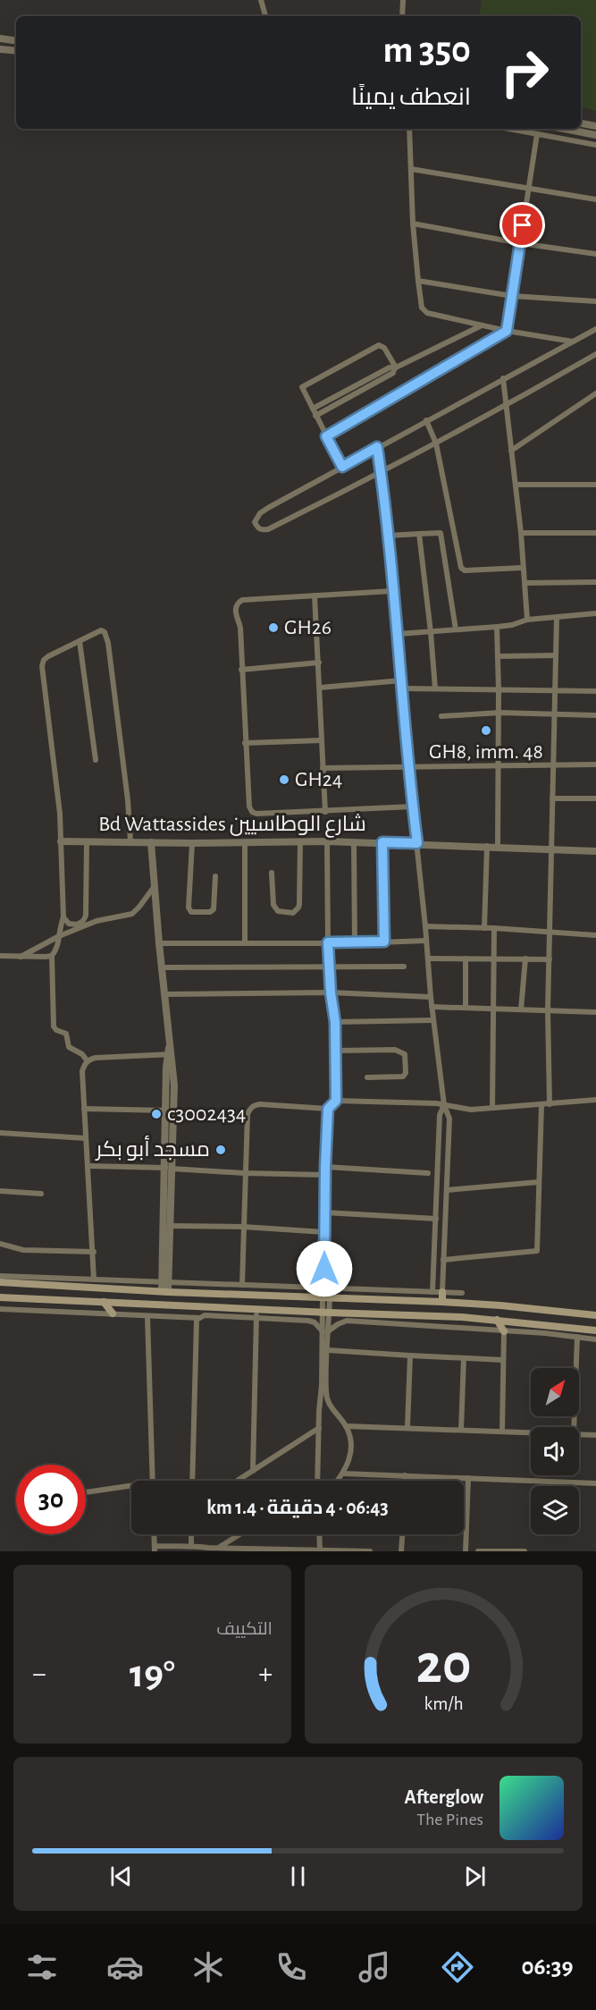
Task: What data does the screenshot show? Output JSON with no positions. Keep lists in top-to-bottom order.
{
  "streets": {
    "street": ["Bd Wattassides شارع الوطاسيين"]
  },
  "places": [
    "GH26",
    "GH8, imm. 48",
    "GH24",
    "c3002434",
    "مسجد أبو بكر"
  ],
  "north": "top right",
  "page": {
    "turn": ["350 m", "انعطف يمينًا"],
    "limit": "30",
    "trip": "06:43 · 4 دقيقة · 1.4 km",
    "tile": "التكييف",
    "heat": ["−", "19°", "+"],
    "song": ["Afterglow", "The Pines"],
    "tabs": "06:39",
    "gauge": ["20", "km/h"]
  }
}
